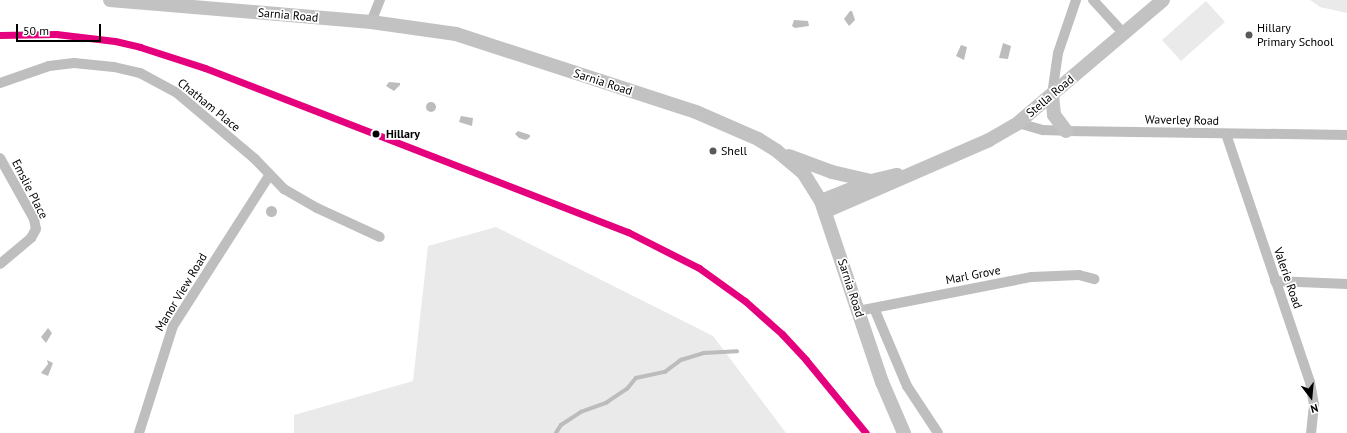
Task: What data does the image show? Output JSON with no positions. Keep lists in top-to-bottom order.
{
  "streets": {
    "main road": ["Sarnia Road", "Stella Road"],
    "street": [
      "Chatham Place",
      "Waverley Road",
      "Emslie Place",
      "Marl Grove",
      "Valerie Road",
      "Manor View Road"
    ]
  },
  "crossings": [
    ["Sarnia Road", "Stella Road"],
    ["Sarnia Road", "Marl Grove"],
    ["Stella Road", "Waverley Road"],
    ["Chatham Place", "Manor View Road"],
    ["Waverley Road", "Valerie Road"]
  ],
  "places": ["Hillary Primary School", "Hillary", "Shell"],
  "scale_bar": "50 m",
  "north": "bottom"
}
